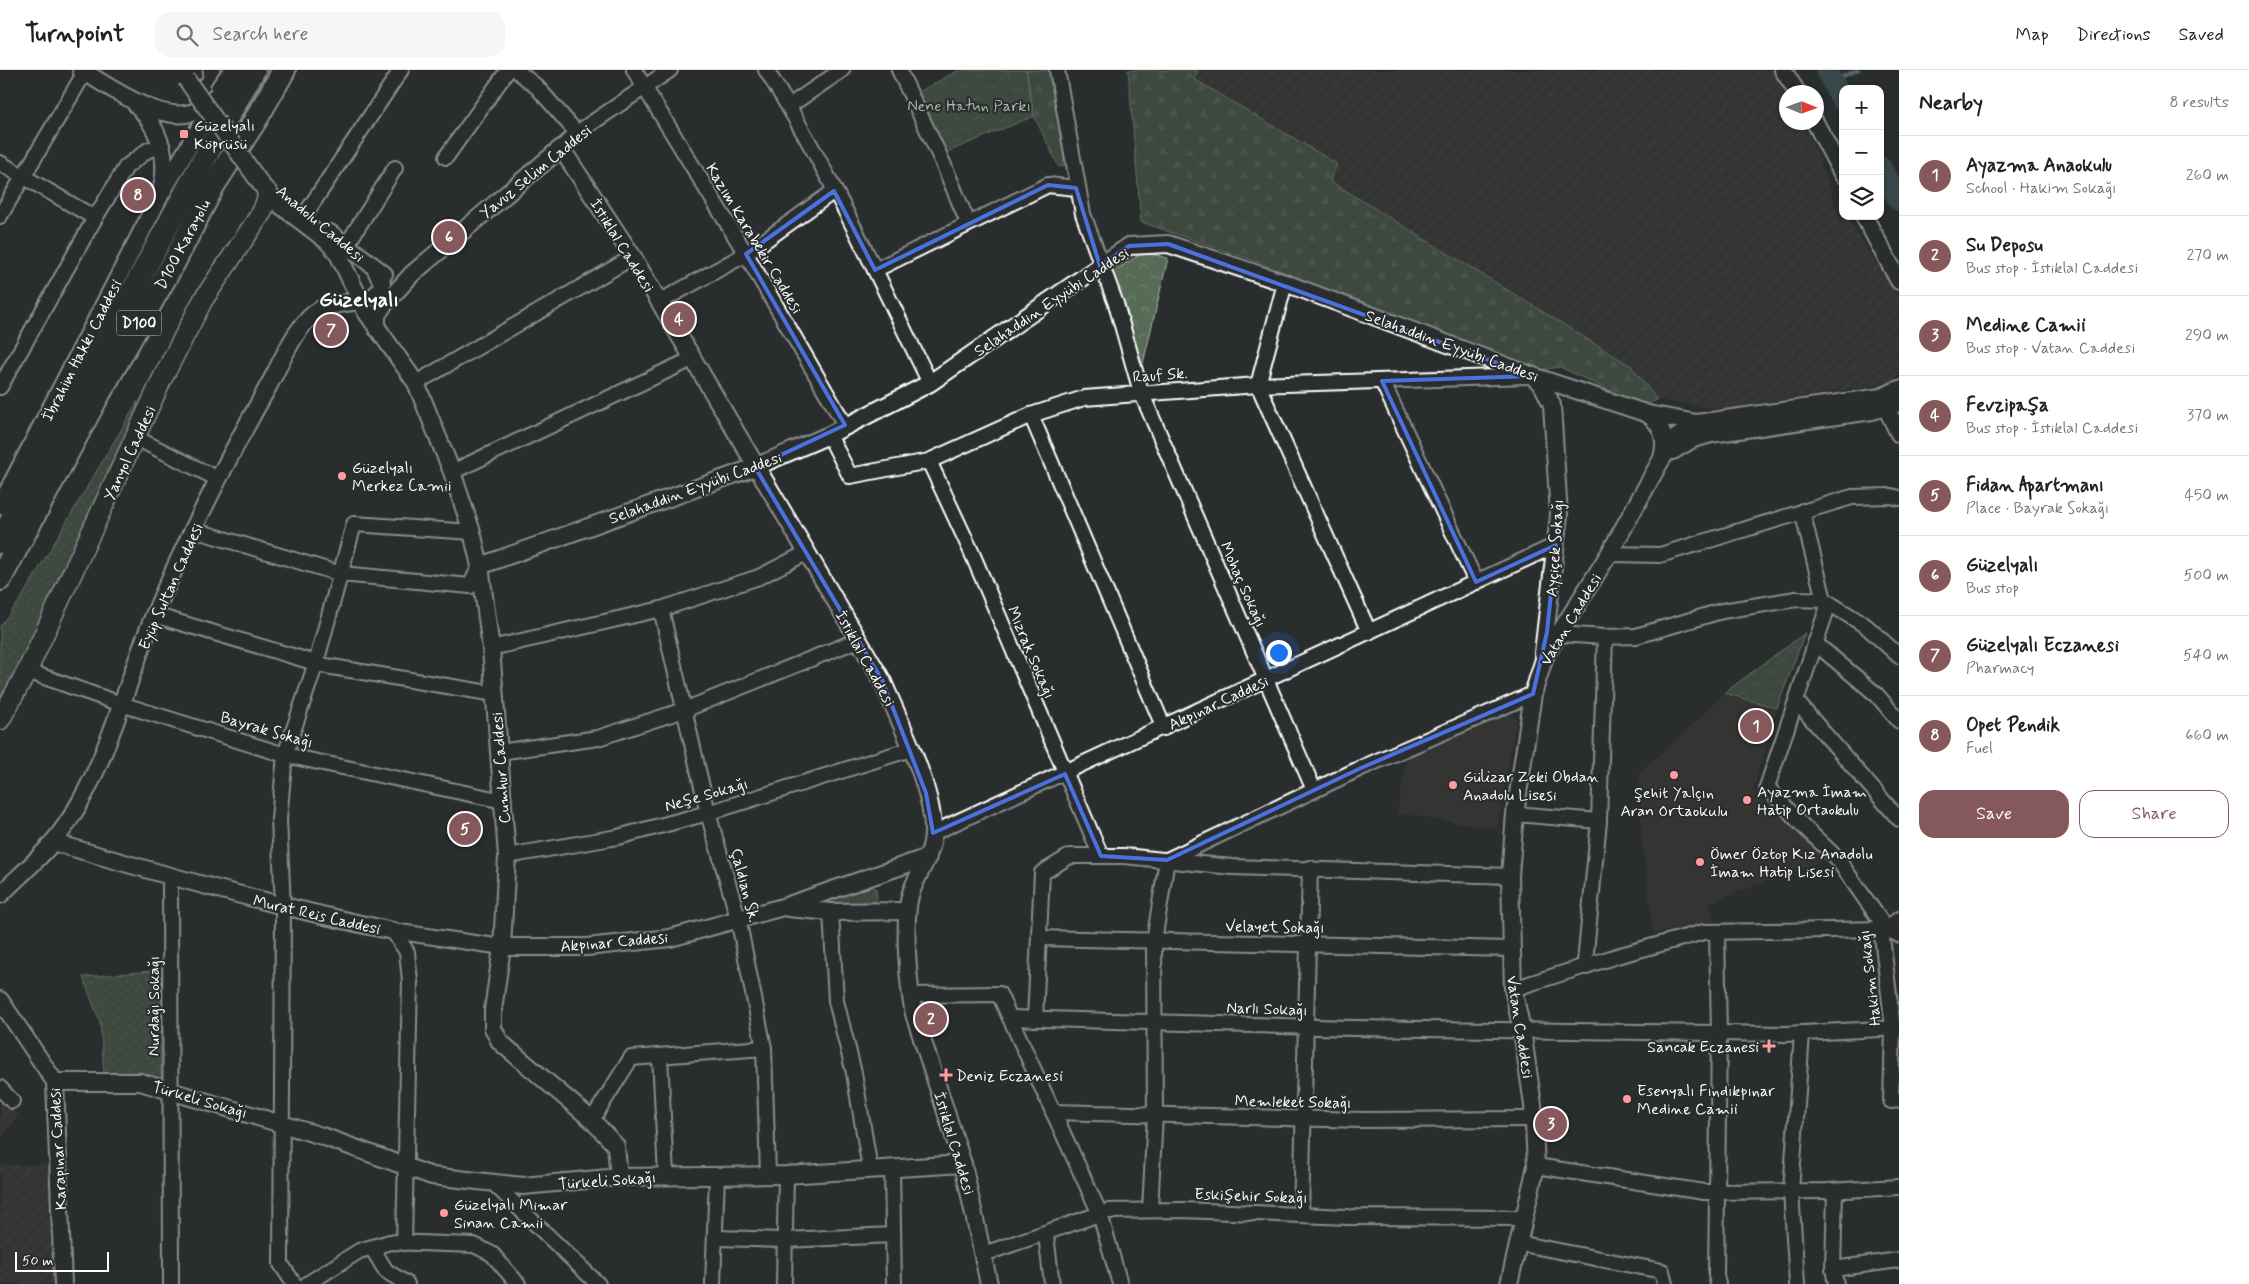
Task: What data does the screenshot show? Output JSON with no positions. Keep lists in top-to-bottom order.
{
  "streets": {
    "highway": ["D100 Karayolu", "D100"],
    "main road": ["Yanyol Caddesi"],
    "street": [
      "Yavuz Selim Caddesi",
      "Anadolu Caddesi",
      "Kazım Karabekir Caddesi",
      "İstiklal Caddesi",
      "Selahaddin Eyyübi Caddesi",
      "İbrahim Hakkı Caddesi",
      "Rauf Sk.",
      "Ayçiçek Sokağı",
      "Mohaç Sokağı",
      "Eyüp Sultan Caddesi",
      "Vatan Caddesi",
      "Mızrak Sokağı",
      "Akpınar Caddesi",
      "Bayrak Sokağı",
      "Cumhur Caddesi",
      "Neşe Sokağı",
      "Çaldıan Sk.",
      "Murat Reis Caddesi",
      "Velayet Sokağı",
      "Hakim Sokağı",
      "Nurdağı Sokağı",
      "Narlı Sokağı",
      "Türkeli Sokağı",
      "Memleket Sokağı",
      "Karapınar Caddesi",
      "Eskişehir Sokağı"
    ]
  },
  "crossings": [
    ["Yavuz Selim Caddesi", "Anadolu Caddesi"],
    ["Yavuz Selim Caddesi", "Kazım Karabekir Caddesi"],
    ["Yavuz Selim Caddesi", "İstiklal Caddesi"],
    ["Yavuz Selim Caddesi", "Cumhur Caddesi"],
    ["Anadolu Caddesi", "Yanyol Caddesi"],
    ["Anadolu Caddesi", "Eyüp Sultan Caddesi"],
    ["Anadolu Caddesi", "Cumhur Caddesi"],
    ["Kazım Karabekir Caddesi", "Selahaddin Eyyübi Caddesi"],
    ["İstiklal Caddesi", "Selahaddin Eyyübi Caddesi"],
    ["İstiklal Caddesi", "Akpınar Caddesi"],
    ["İstiklal Caddesi", "Neşe Sokağı"],
    ["İstiklal Caddesi", "Türkeli Sokağı"],
    ["İstiklal Caddesi", "Eskişehir Sokağı"],
    ["Selahaddin Eyyübi Caddesi", "Rauf Sk."],
    ["Selahaddin Eyyübi Caddesi", "Ayçiçek Sokağı"],
    ["Selahaddin Eyyübi Caddesi", "Mohaç Sokağı"],
    ["Selahaddin Eyyübi Caddesi", "Vatan Caddesi"],
    ["Selahaddin Eyyübi Caddesi", "Cumhur Caddesi"],
    ["Rauf Sk.", "Ayçiçek Sokağı"],
    ["Rauf Sk.", "Mohaç Sokağı"],
    ["Rauf Sk.", "Mızrak Sokağı"],
    ["Yanyol Caddesi", "Bayrak Sokağı"],
    ["Ayçiçek Sokağı", "Vatan Caddesi"],
    ["Ayçiçek Sokağı", "Akpınar Caddesi"],
    ["Mohaç Sokağı", "Akpınar Caddesi"],
    ["Eyüp Sultan Caddesi", "Bayrak Sokağı"],
    ["Eyüp Sultan Caddesi", "Murat Reis Caddesi"],
    ["Vatan Caddesi", "Velayet Sokağı"],
    ["Vatan Caddesi", "Narlı Sokağı"],
    ["Vatan Caddesi", "Memleket Sokağı"],
    ["Vatan Caddesi", "Eskişehir Sokağı"],
    ["Mızrak Sokağı", "Akpınar Caddesi"],
    ["Akpınar Caddesi", "Cumhur Caddesi"],
    ["Akpınar Caddesi", "Çaldıan Sk."],
    ["Bayrak Sokağı", "Cumhur Caddesi"],
    ["Cumhur Caddesi", "Neşe Sokağı"],
    ["Cumhur Caddesi", "Türkeli Sokağı"],
    ["Neşe Sokağı", "Çaldıan Sk."],
    ["Çaldıan Sk.", "Türkeli Sokağı"],
    ["Murat Reis Caddesi", "Nurdağı Sokağı"],
    ["Murat Reis Caddesi", "Türkeli Sokağı"],
    ["Hakim Sokağı", "Narlı Sokağı"],
    ["Nurdağı Sokağı", "Türkeli Sokağı"],
    ["Türkeli Sokağı", "Karapınar Caddesi"]
  ],
  "districts": ["Güzelyalı"],
  "parks": ["Nene Hatun Parkı"],
  "places": {
    "transit": ["Güzelyalı Köprüsü"],
    "other": [
      "Güzelyalı Merkez Camii",
      "Şehit Yalçın Aran Ortaokulu",
      "Gülizar Zeki Obdan Anadolu Lisesi",
      "Ayazma İmam Hatip Ortaokulu",
      "Ömer Öztop Kız Anadolu İmam Hatip Lisesi",
      "Esenyalı Fındıkpınar Medine Camii",
      "Güzelyalı Mimar Sinan Camii"
    ],
    "health": ["Sancak Eczanesi", "Deniz Eczanesi"]
  },
  "scale_bar": "50 m",
  "north": "right",
  "page": {
    "header": "Turnpoint",
    "search": "Search here",
    "nav": ["Map", "Directions", "Saved"],
    "heading": ["Nearby", "8 results"],
    "map_buttons": ["+", "−"],
    "list": [
      {
        "mark": "1",
        "name": "Ayazma Anaokulu",
        "note": "School · Hakim Sokağı",
        "value": "260 m"
      },
      {
        "mark": "2",
        "name": "Su Deposu",
        "note": "Bus stop · İstiklal Caddesi",
        "value": "270 m"
      },
      {
        "mark": "3",
        "name": "Medine Camii",
        "note": "Bus stop · Vatan Caddesi",
        "value": "290 m"
      },
      {
        "mark": "4",
        "name": "Fevzipaşa",
        "note": "Bus stop · İstiklal Caddesi",
        "value": "370 m"
      },
      {
        "mark": "5",
        "name": "Fidan Apartmanı",
        "note": "Place · Bayrak Sokağı",
        "value": "450 m"
      },
      {
        "mark": "6",
        "name": "Güzelyalı",
        "note": "Bus stop",
        "value": "500 m"
      },
      {
        "mark": "7",
        "name": "Güzelyalı Eczanesi",
        "note": "Pharmacy",
        "value": "540 m"
      },
      {
        "mark": "8",
        "name": "Opet Pendik",
        "note": "Fuel",
        "value": "660 m"
      }
    ],
    "pins": [
      "8",
      "6",
      "4",
      "7",
      "1",
      "5",
      "2",
      "3"
    ],
    "buttons": ["Save", "Share"],
    "scale": "50 m"
  }
}
